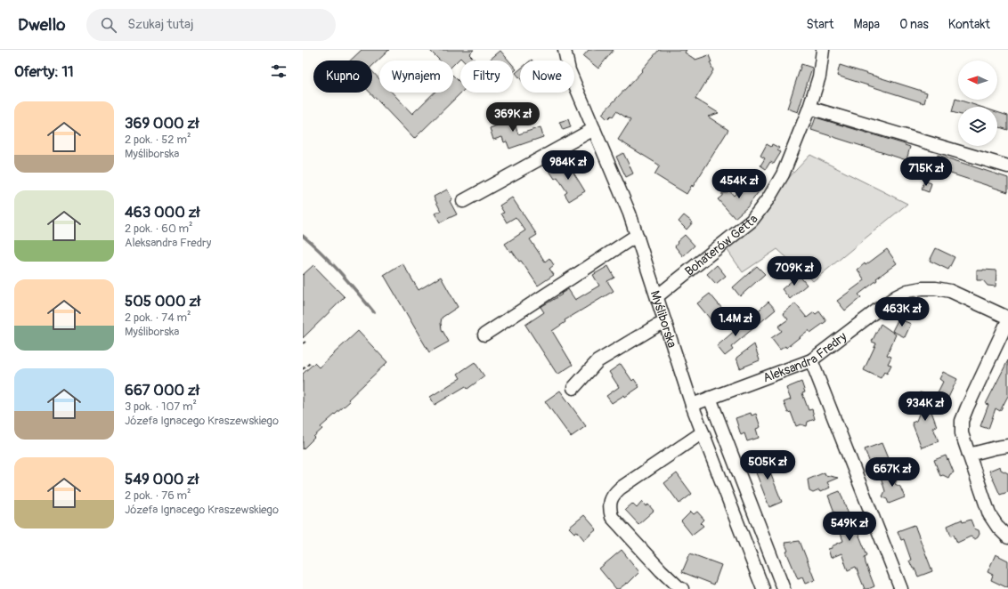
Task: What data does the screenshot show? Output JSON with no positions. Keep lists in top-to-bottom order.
{
  "streets": {
    "street": ["Bohaterów Getta", "Myśliborska", "Aleksandra Fredry"]
  },
  "crossings": [
    ["Bohaterów Getta", "Myśliborska"],
    ["Myśliborska", "Aleksandra Fredry"]
  ],
  "north": "left",
  "page": {
    "header": "Dwello",
    "search": "Szukaj tutaj",
    "nav": [
      "Start",
      "Mapa",
      "O nas",
      "Kontakt"
    ],
    "heading": "Oferty: 11",
    "chip": [
      "Kupno",
      "Wynajem",
      "Filtry",
      "Nowe"
    ],
    "list": [
      {
        "name": "369 000 zł",
        "note": "2 pok. · 52 m² · Myśliborska"
      },
      {
        "name": "463 000 zł",
        "note": "2 pok. · 60 m² · Aleksandra Fredry"
      },
      {
        "name": "505 000 zł",
        "note": "2 pok. · 74 m² · Myśliborska"
      },
      {
        "name": "667 000 zł",
        "note": "3 pok. · 107 m² · Józefa Ignacego Kraszewskiego"
      },
      {
        "name": "549 000 zł",
        "note": "2 pok. · 76 m² · Józefa Ignacego Kraszewskiego"
      }
    ],
    "price": [
      "369K zł",
      "984K zł",
      "715K zł",
      "454K zł",
      "709K zł",
      "463K zł",
      "1.4M zł",
      "934K zł",
      "505K zł",
      "667K zł",
      "549K zł"
    ]
  }
}
